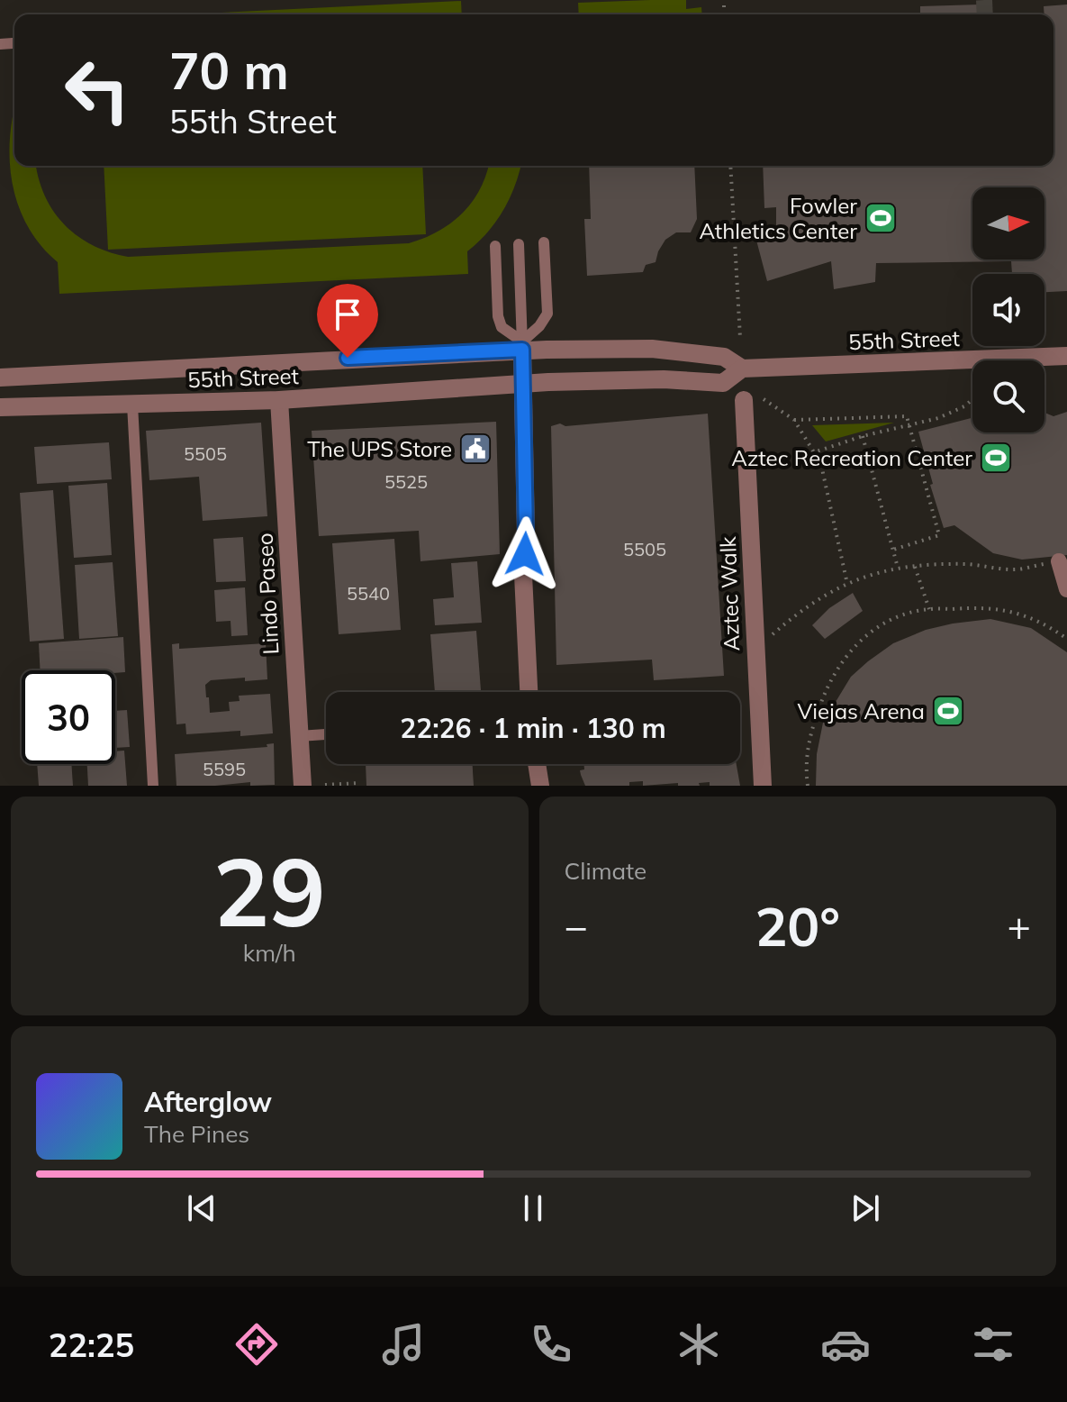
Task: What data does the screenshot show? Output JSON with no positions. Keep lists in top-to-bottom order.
{
  "streets": {
    "street": ["55th Street", "Lindo Paseo", "Aztec Walk"]
  },
  "crossings": [
    ["55th Street", "Lindo Paseo"]
  ],
  "places": {
    "sports": ["Fowler Athletics Center", "Aztec Recreation Center", "Viejas Arena"],
    "public building": ["The UPS Store"]
  },
  "house_numbers": [
    "5505",
    "5525",
    "5505",
    "5540",
    "5595"
  ],
  "north": "right",
  "page": {
    "turn": ["70 m", "55th Street"],
    "limit": "30",
    "trip": "22:26 · 1 min · 130 m",
    "tile": [
      ["29", "km/h"],
      "Climate"
    ],
    "heat": ["−", "20°", "+"],
    "song": ["Afterglow", "The Pines"],
    "tabs": "22:25"
  }
}
